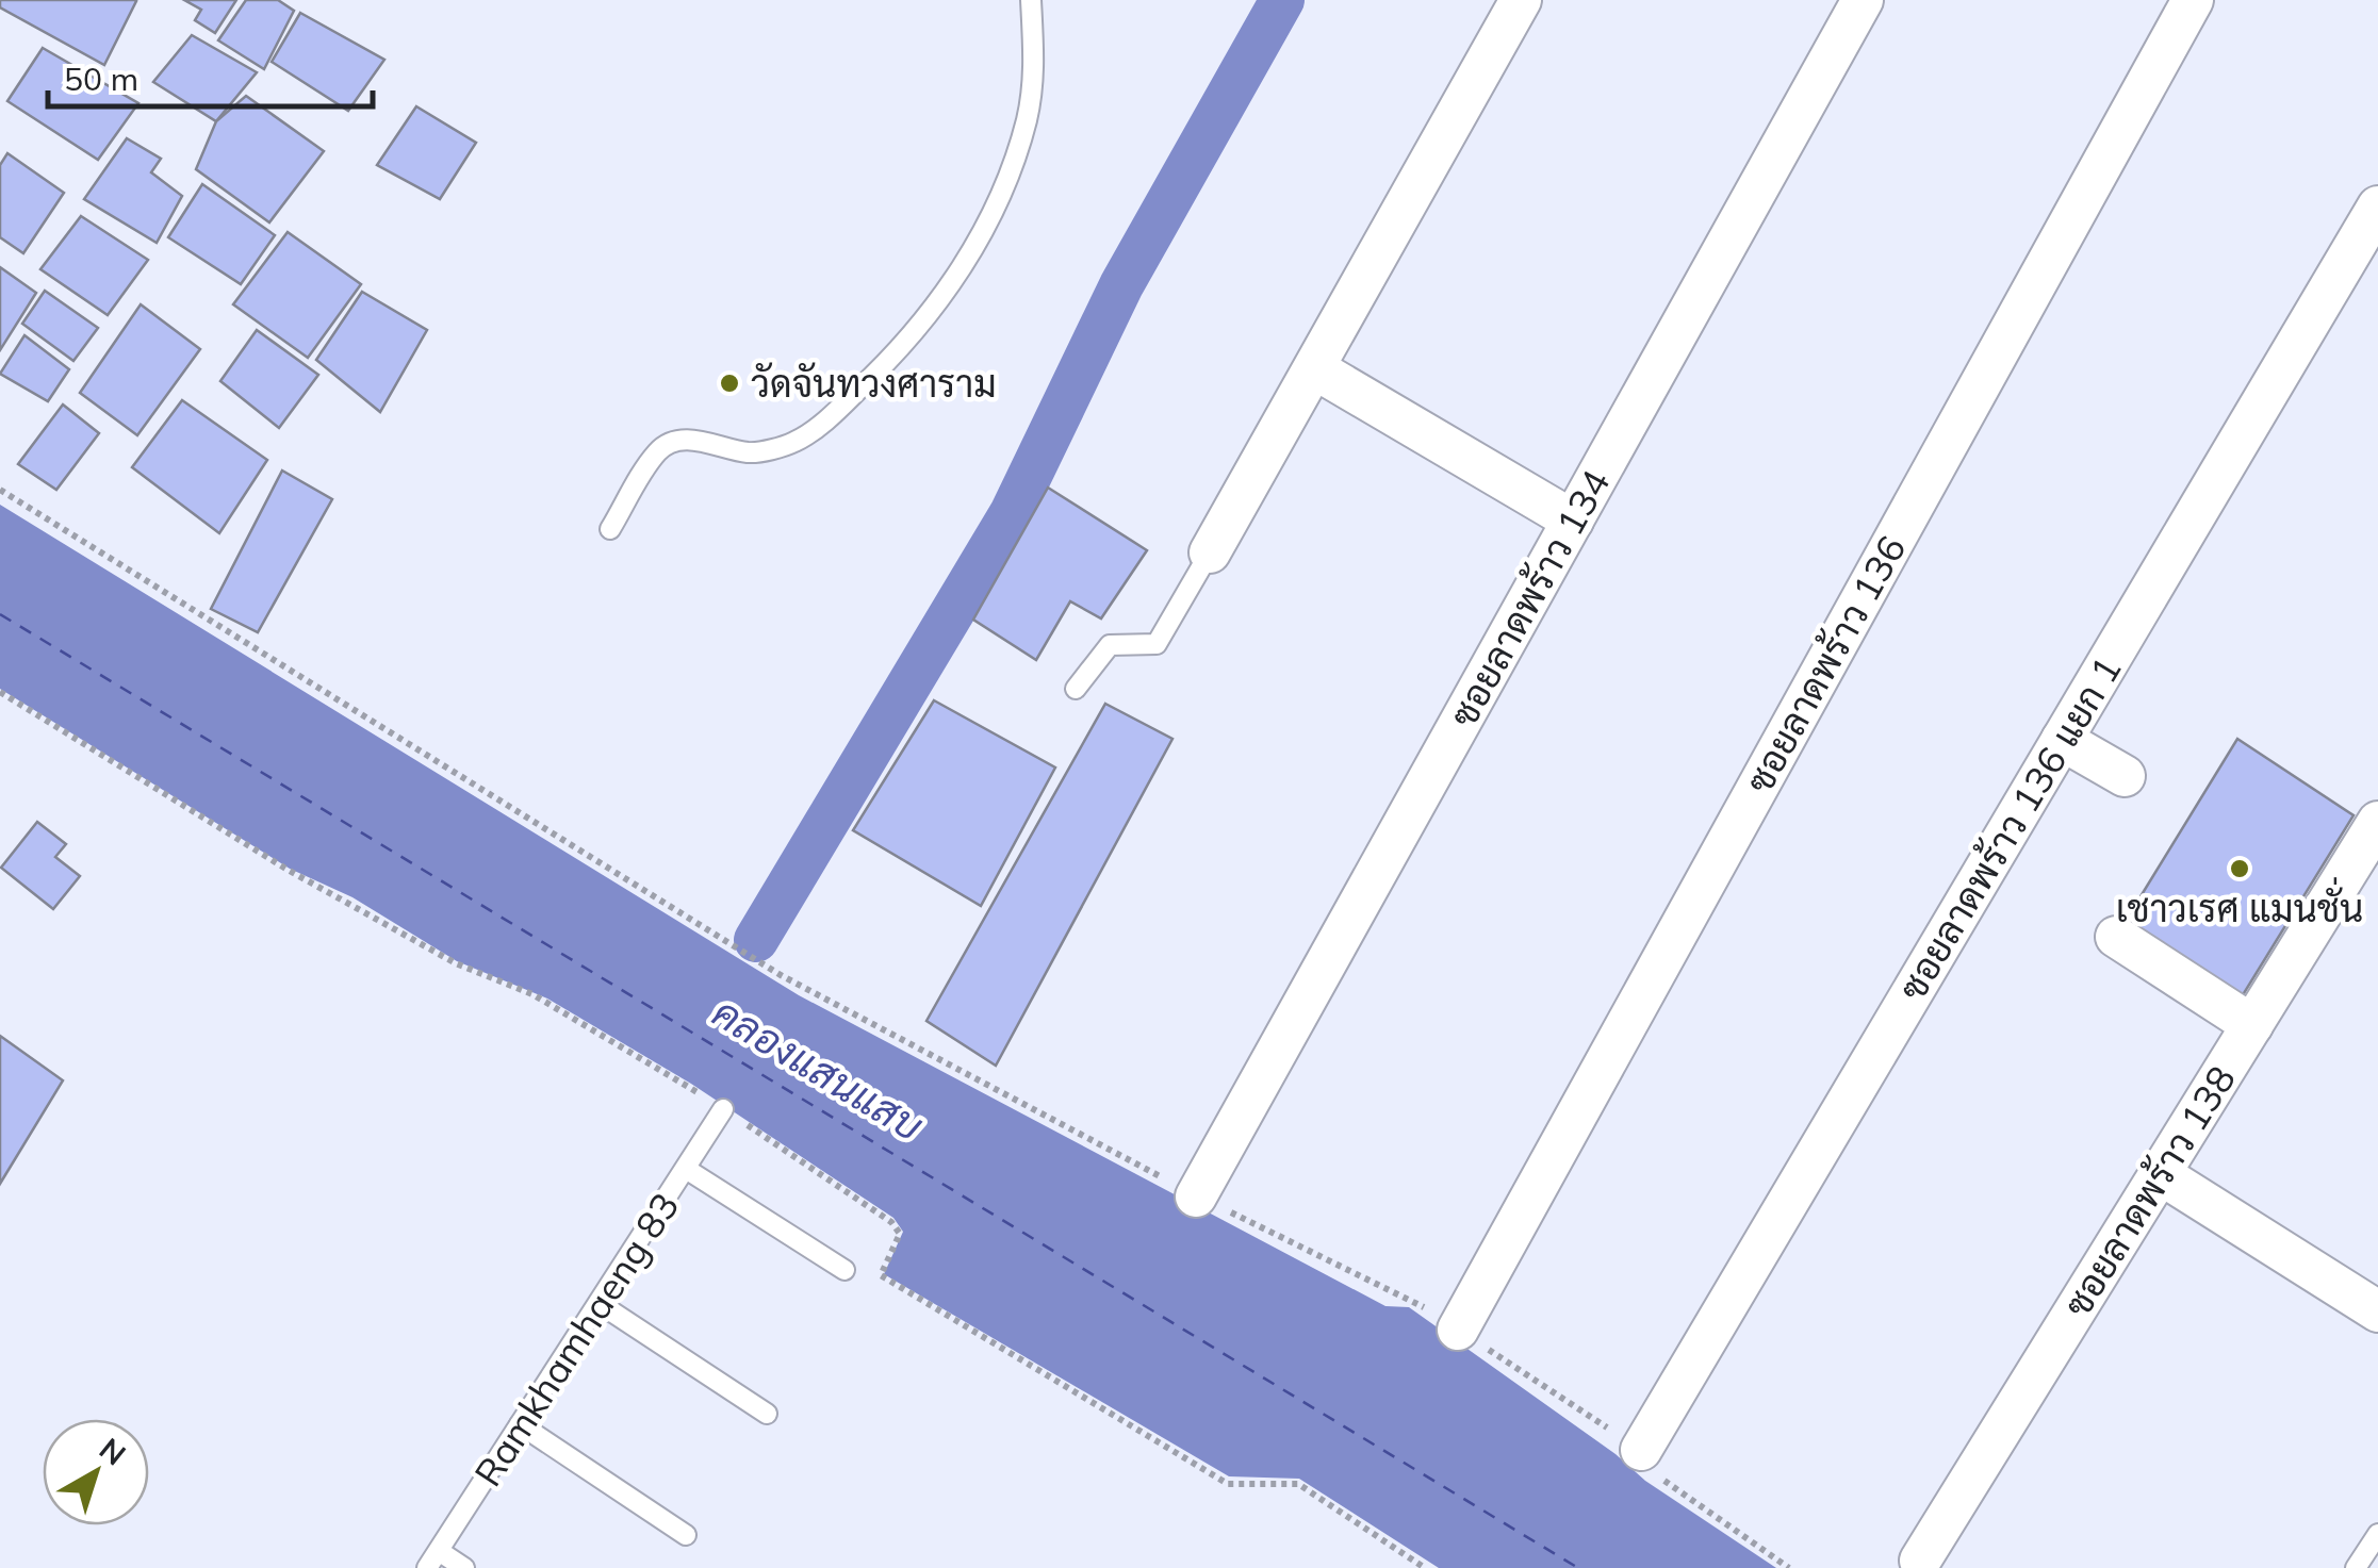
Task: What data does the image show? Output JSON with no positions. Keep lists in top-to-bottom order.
{
  "streets": {
    "street": [
      "ซอยลาดพร้าว 134",
      "ซอยลาดพร้าว 136",
      "ซอยลาดพร้าว 136 แยก 1",
      "ซอยลาดพร้าว 138"
    ],
    "lane": ["Ramkhamhaeng 83"]
  },
  "water": ["คลองแสนแสบ"],
  "places": ["วัดจันทวงศาราม", "เชาวเรศ แมนชั่น"],
  "scale_bar": "50 m",
  "north": "top right"
}
